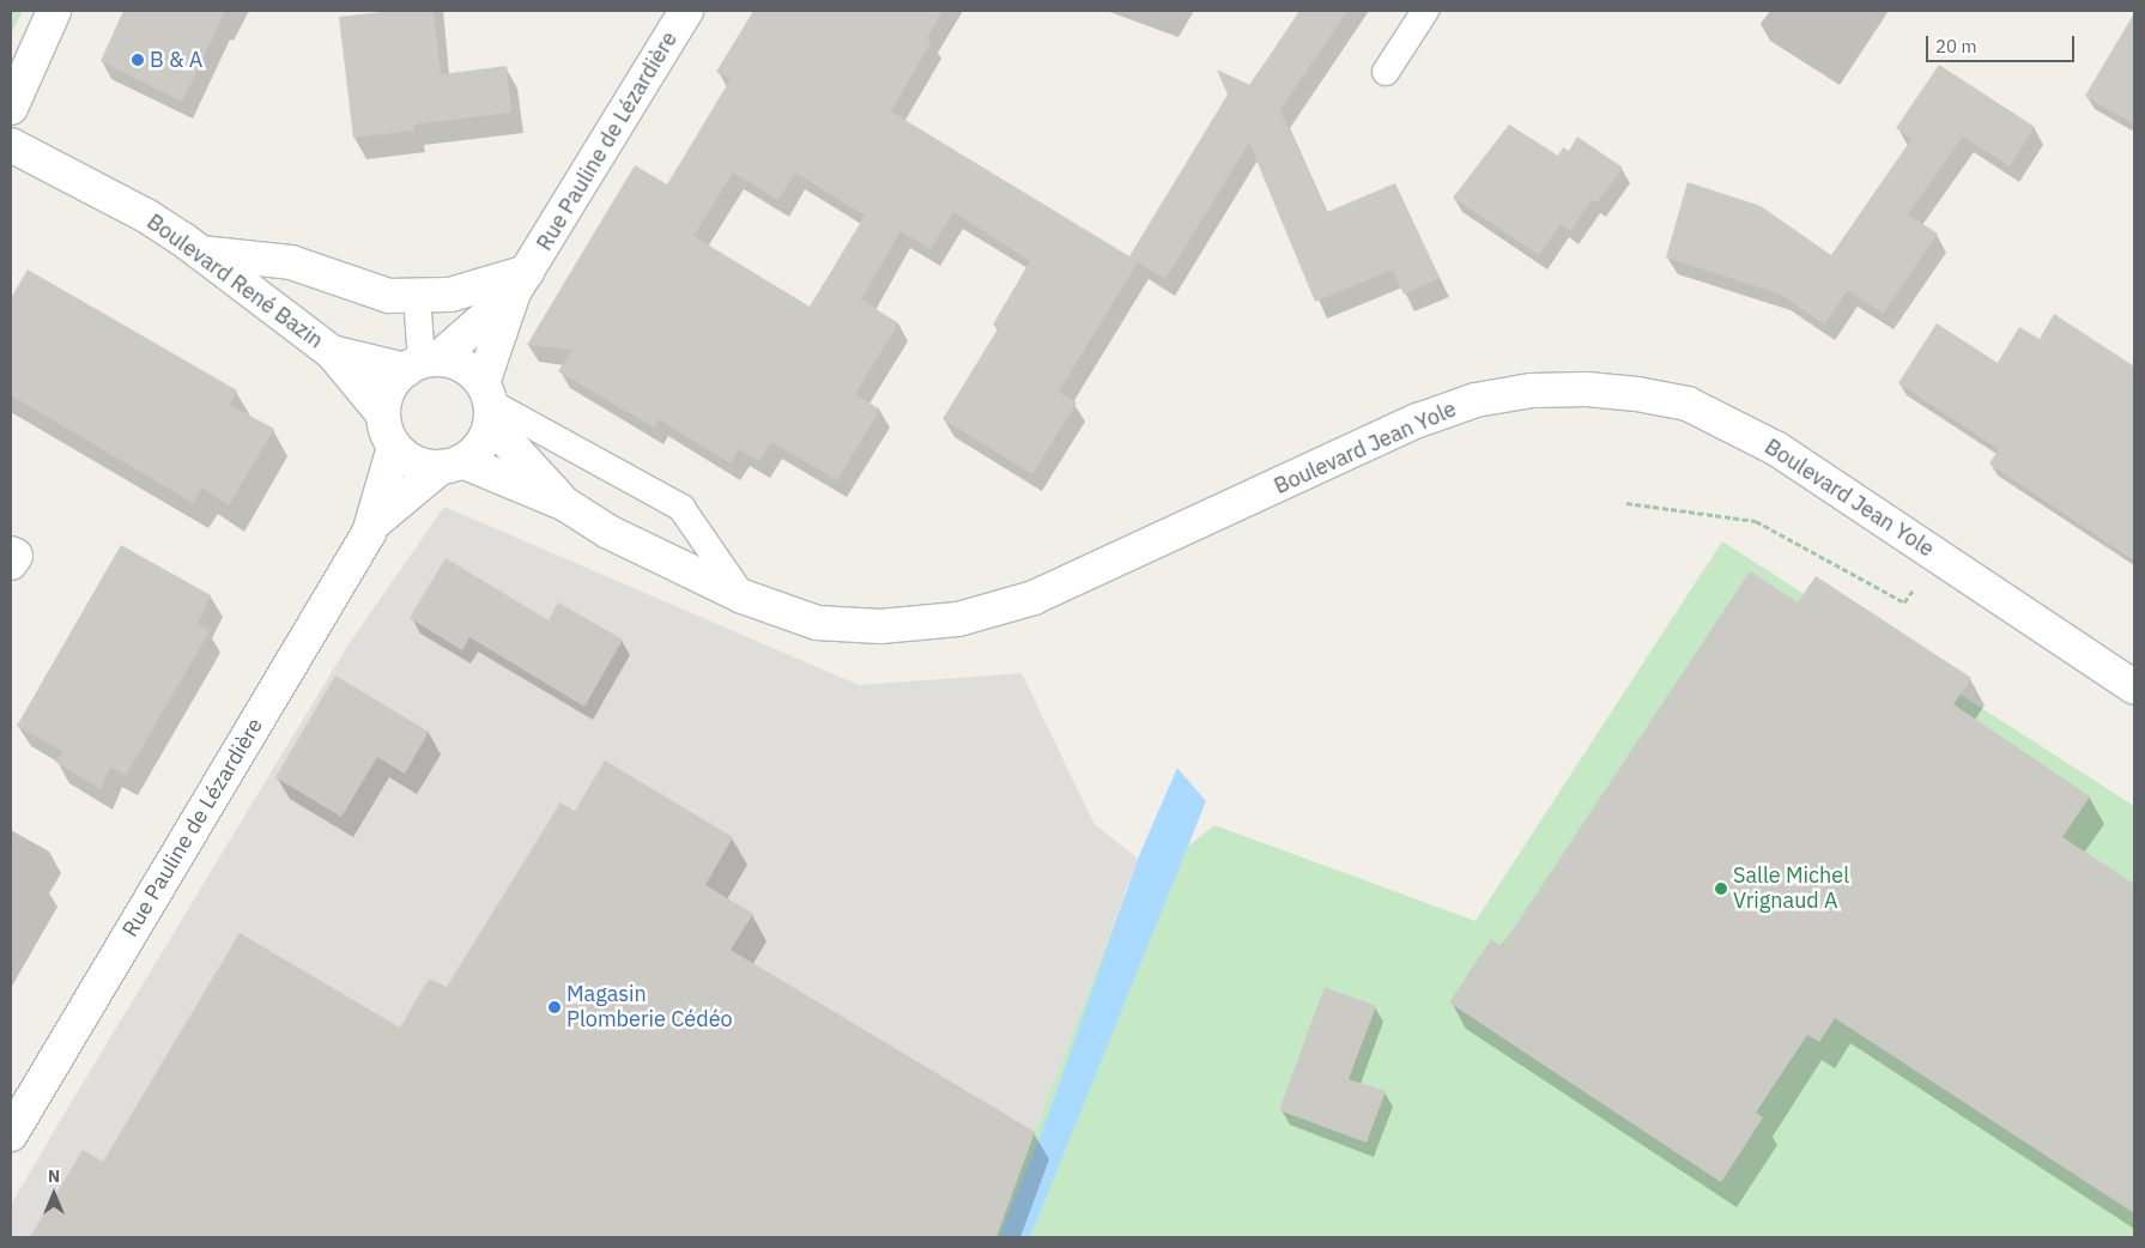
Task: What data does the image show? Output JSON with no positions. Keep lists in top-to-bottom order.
{
  "streets": {
    "main road": ["Rue Pauline de Lézardière", "Boulevard René Bazin", "Boulevard Jean Yole"]
  },
  "crossings": [
    ["Rue Pauline de Lézardière", "Boulevard René Bazin"],
    ["Rue Pauline de Lézardière", "Boulevard Jean Yole"],
    ["Boulevard René Bazin", "Boulevard Jean Yole"]
  ],
  "places": ["B & A", "Salle Michel Vrignaud A", "Magasin Plomberie Cédéo"],
  "scale_bar": "20 m",
  "north": "top"
}
